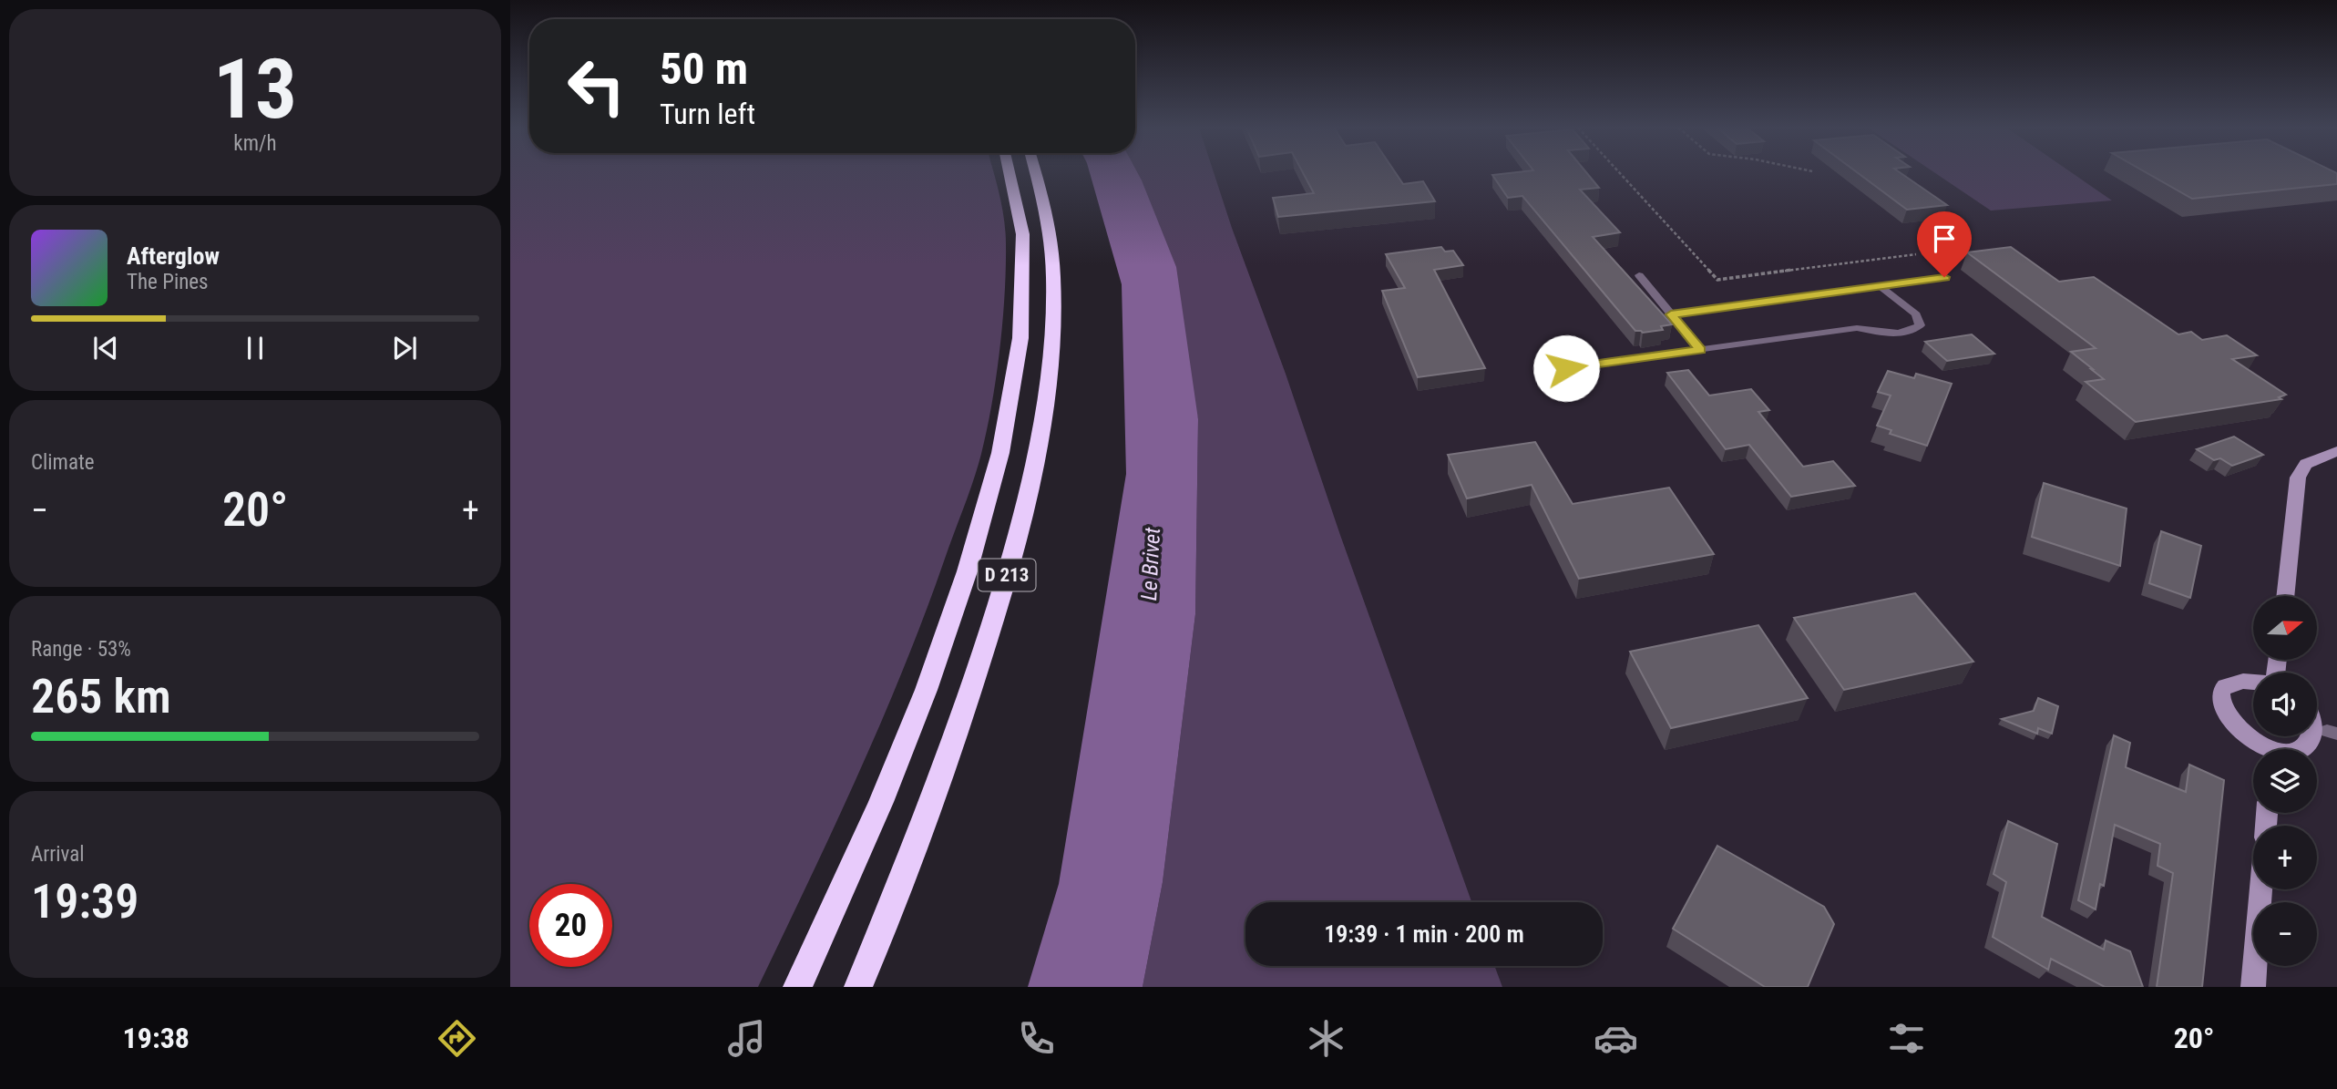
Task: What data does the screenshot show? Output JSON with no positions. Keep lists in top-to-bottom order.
{
  "streets": {
    "highway": ["D 213"]
  },
  "water": ["Le Brivet"],
  "north": "right",
  "page": {
    "tile": [
      ["13", "km/h"],
      "Climate",
      ["Range · 53%", "265 km"],
      ["Arrival", "19:39"]
    ],
    "turn": ["50 m", "Turn left"],
    "song": ["Afterglow", "The Pines"],
    "heat": ["−", "20°", "+"],
    "map_buttons": ["+", "−"],
    "limit": "20",
    "trip": "19:39 · 1 min · 200 m",
    "tabs": ["19:38", "20°"]
  }
}
